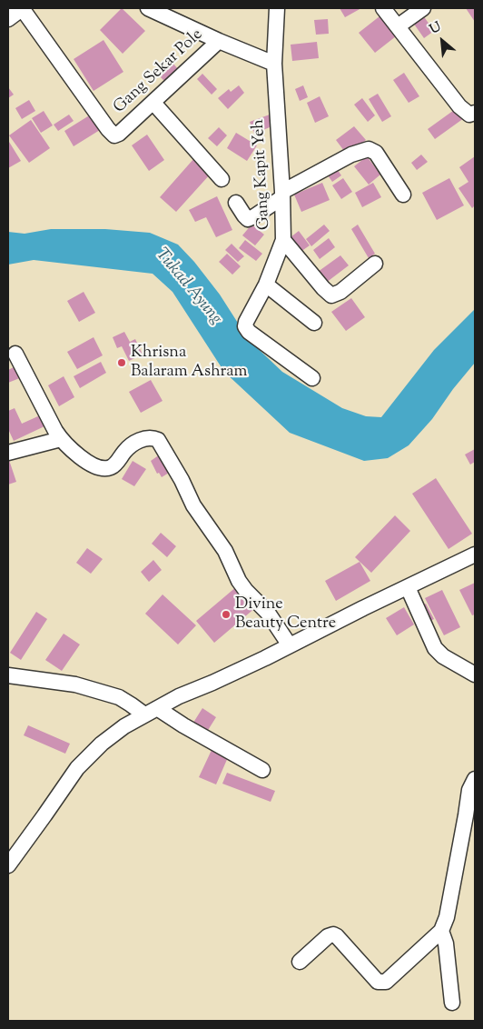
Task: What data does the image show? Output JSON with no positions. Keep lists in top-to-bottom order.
{
  "streets": {
    "street": ["Gang Sekar Pole", "Gang Kapit Yeh"]
  },
  "water": ["Tukad Ayung"],
  "places": ["Khrisna Balaram Ashram", "Divine Beauty Centre"],
  "north": "top left"
}
